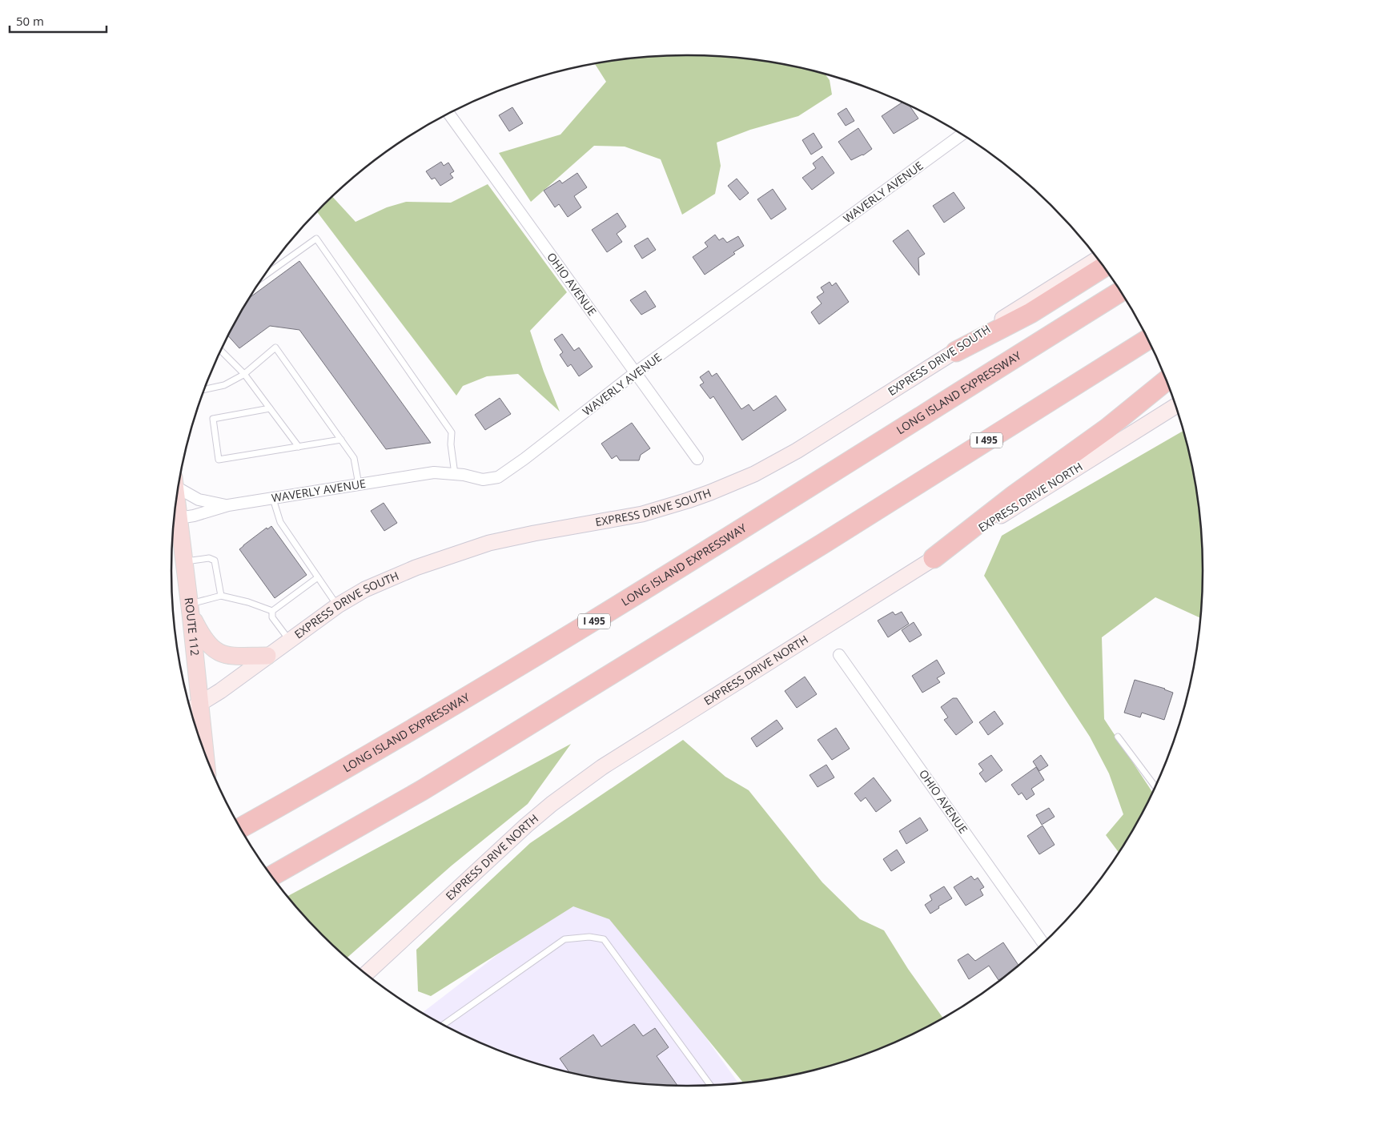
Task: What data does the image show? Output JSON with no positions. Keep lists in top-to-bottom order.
{
  "streets": {
    "highway": ["LONG ISLAND EXPRESSWAY", "I 495"],
    "main road": ["EXPRESS DRIVE SOUTH", "EXPRESS DRIVE NORTH", "ROUTE 112"],
    "street": ["WAVERLY AVENUE", "OHIO AVENUE"]
  },
  "crossings": [
    ["WAVERLY AVENUE", "OHIO AVENUE"],
    ["EXPRESS DRIVE SOUTH", "ROUTE 112"]
  ],
  "scale_bar": "50 m"
}
